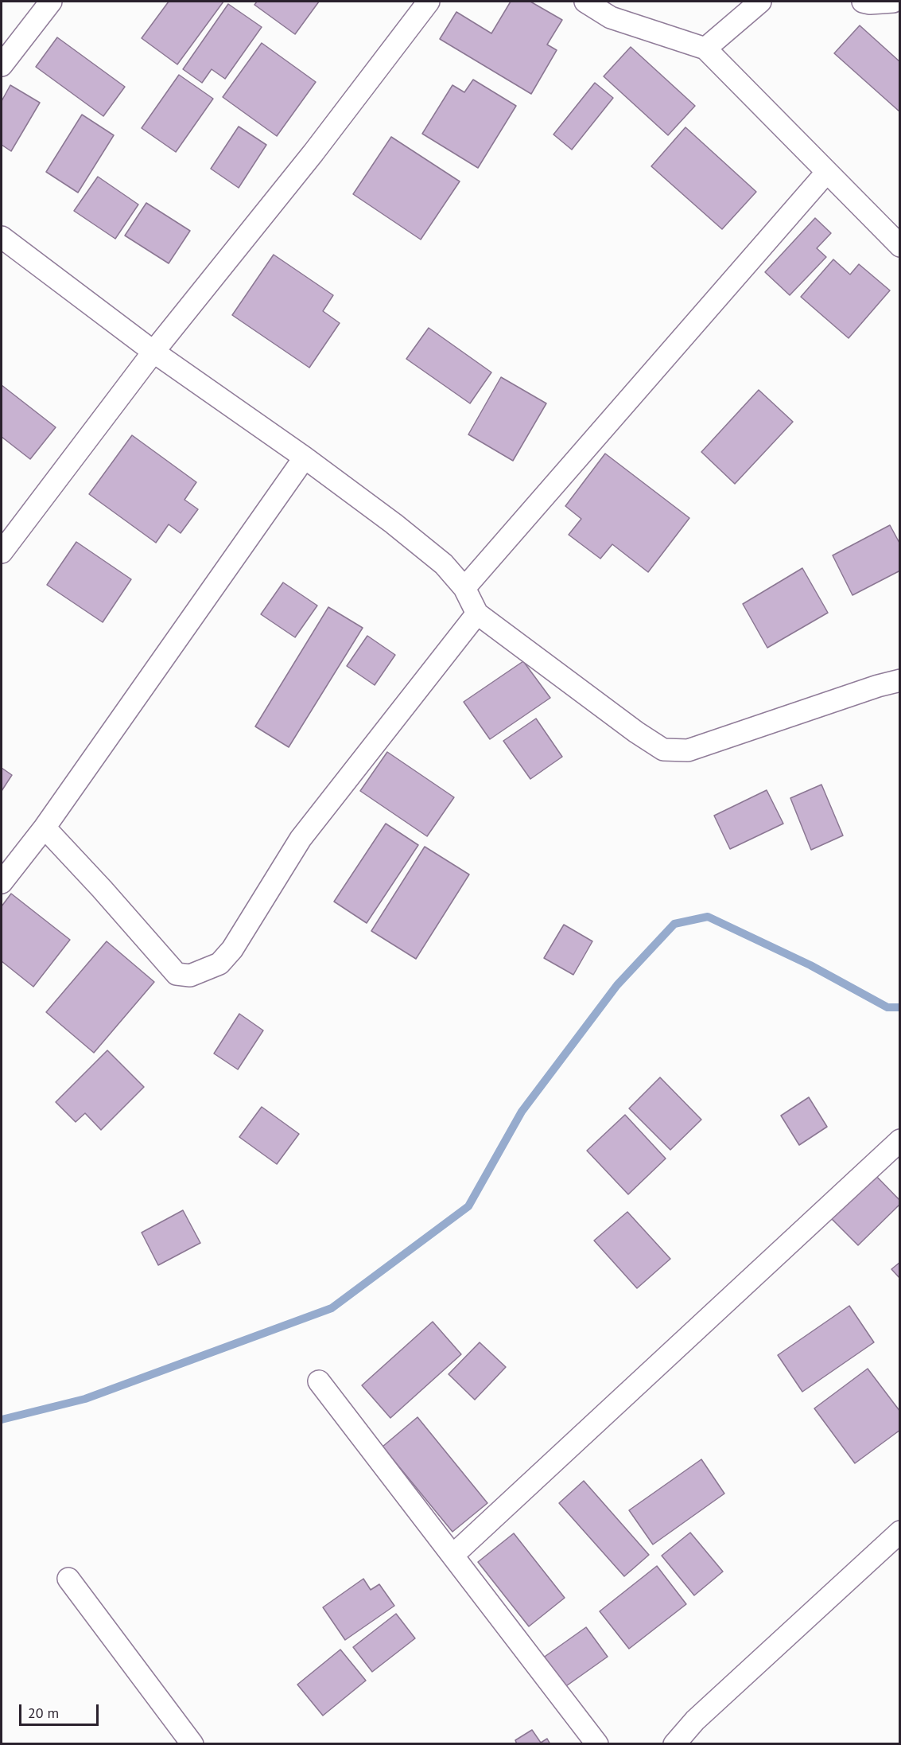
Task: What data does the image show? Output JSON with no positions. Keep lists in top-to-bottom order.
{
  "scale_bar": "20 m"
}
